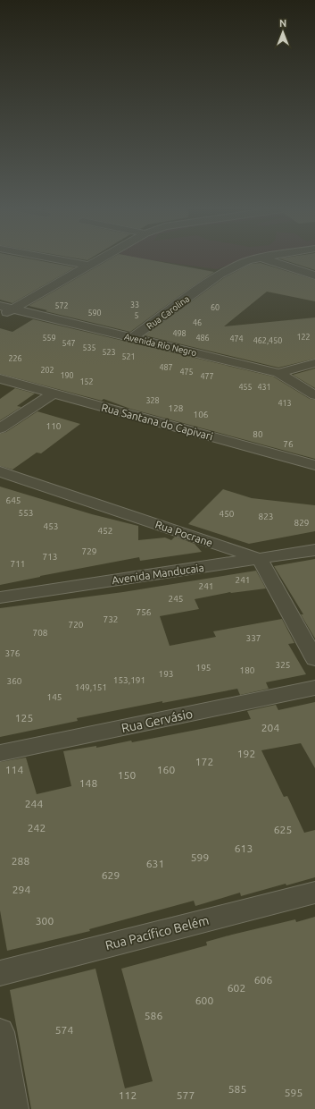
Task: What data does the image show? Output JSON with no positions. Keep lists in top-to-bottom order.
{
  "streets": {
    "street": [
      "Rua Carolina",
      "Avenida Rio Negro",
      "Rua Santana do Capivari",
      "Rua Pocrane",
      "Avenida Manducaia",
      "Rua Gervásio",
      "Rua Pacífico Belém"
    ]
  },
  "crossings": [
    ["Rua Carolina", "Avenida Rio Negro"],
    ["Rua Pocrane", "Avenida Manducaia"]
  ],
  "house_numbers": [
    "33",
    "572",
    "60",
    "590",
    "5",
    "46",
    "498",
    "122",
    "559",
    "486",
    "474",
    "462,450",
    "547",
    "535",
    "523",
    "521",
    "226",
    "487",
    "202",
    "475",
    "190",
    "477",
    "152",
    "455",
    "431",
    "328",
    "413",
    "128",
    "106",
    "110",
    "80",
    "76",
    "645",
    "553",
    "450",
    "823",
    "829",
    "453",
    "452",
    "729",
    "713",
    "711",
    "241",
    "241",
    "245",
    "756",
    "732",
    "720",
    "708",
    "337",
    "376",
    "325",
    "195",
    "180",
    "193",
    "153,191",
    "360",
    "149,151",
    "145",
    "125",
    "204",
    "192",
    "172",
    "114",
    "160",
    "150",
    "148",
    "244",
    "242",
    "625",
    "613",
    "599",
    "288",
    "631",
    "629",
    "294",
    "300",
    "606",
    "602",
    "600",
    "586",
    "574",
    "585",
    "595",
    "112",
    "577"
  ],
  "north": "top"
}
